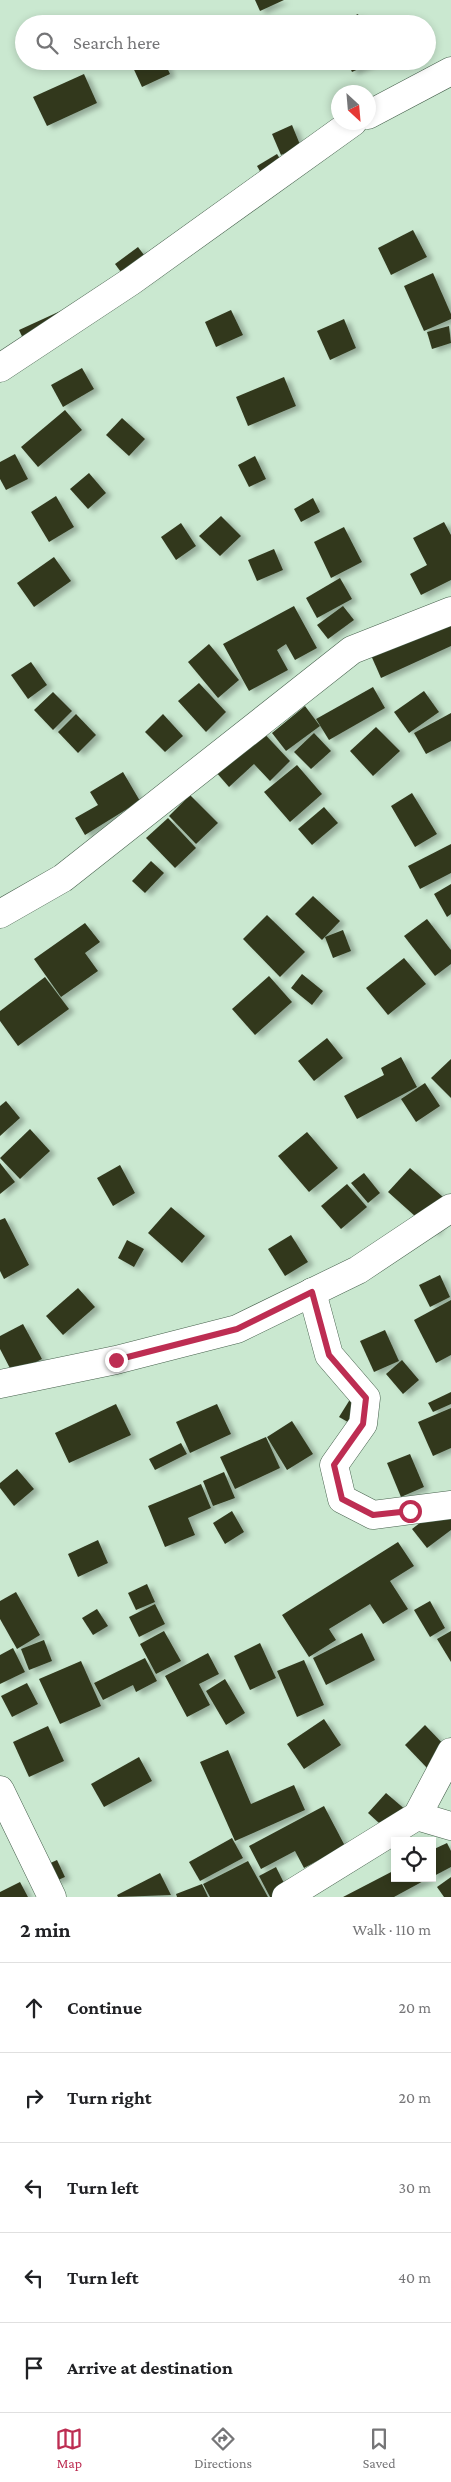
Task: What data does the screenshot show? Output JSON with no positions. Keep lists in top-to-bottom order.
{
  "north": "bottom right",
  "page": {
    "search": "Search here",
    "heading": ["2 min", "Walk · 110 m"],
    "list": [
      ["Continue", "20 m"],
      ["Turn right", "20 m"],
      ["Turn left", "30 m"],
      ["Turn left", "40 m"],
      "Arrive at destination"
    ],
    "nav": ["Map", "Directions", "Saved"]
  }
}
